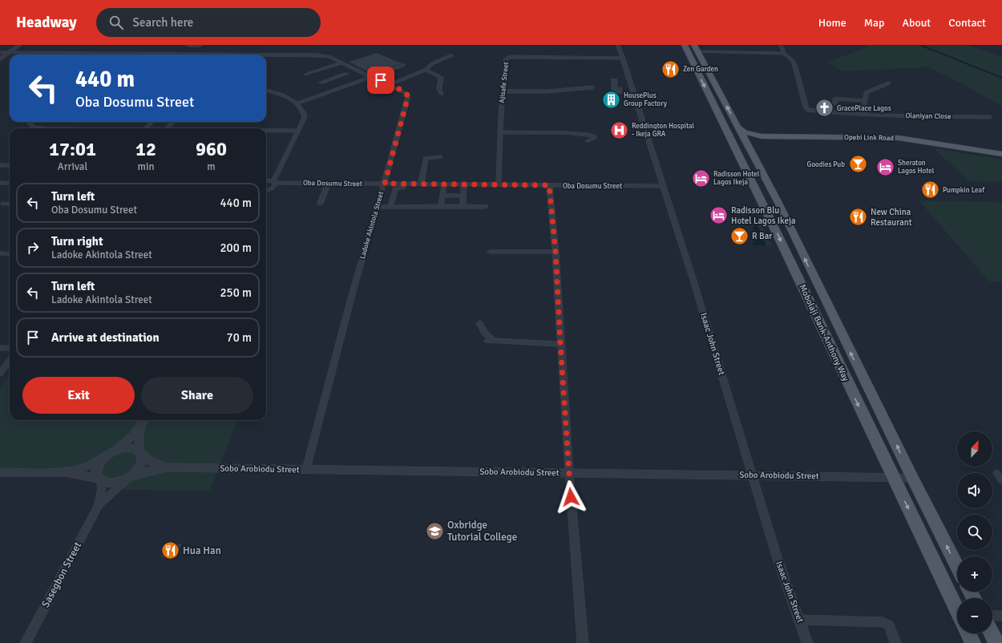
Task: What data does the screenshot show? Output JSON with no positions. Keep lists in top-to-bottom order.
{
  "streets": {
    "main road": ["Opebi Link Road", "Mobolaji Bank-Anthony Way"],
    "street": [
      "Ajisafe Street",
      "Olaniyan Close",
      "Oba Dosumu Street",
      "Ladoke Akintola Street",
      "Isaac John Street",
      "Sobo Arobiodu Street",
      "Sasegbon Street"
    ]
  },
  "crossings": [
    ["Ajisafe Street", "Oba Dosumu Street"],
    ["Ajisafe Street", "Isaac John Street"],
    ["Opebi Link Road", "Mobolaji Bank-Anthony Way"],
    ["Oba Dosumu Street", "Ladoke Akintola Street"],
    ["Oba Dosumu Street", "Isaac John Street"],
    ["Ladoke Akintola Street", "Sobo Arobiodu Street"],
    ["Mobolaji Bank-Anthony Way", "Sobo Arobiodu Street"],
    ["Isaac John Street", "Sobo Arobiodu Street"],
    ["Sobo Arobiodu Street", "Sasegbon Street"]
  ],
  "places": {
    "restaurant": [
      "Zen Garden",
      "Pumpkin Leaf",
      "New China Restaurant",
      "Hua Han"
    ],
    "building": ["HousePlus Group Factory"],
    "church": ["GracePlace Lagos"],
    "hospital": ["Reddington Hospital - Ikeja GRA"],
    "bar": ["Goodies Pub", "R Bar"],
    "hotel": ["Sheraton Lagos Hotel", "Radisson Hotel Lagos Ikeja", "Radisson Blu Hotel Lagos Ikeja"],
    "school or university": ["Oxbridge Tutorial College"]
  },
  "north": "top right",
  "page": {
    "header": "Headway",
    "search": "Search here",
    "nav": [
      "Home",
      "Map",
      "About",
      "Contact"
    ],
    "turn": ["440 m", "Oba Dosumu Street"],
    "eta": [
      "17:01",
      "Arrival",
      "12",
      "min",
      "960",
      "m"
    ],
    "list": [
      {
        "name": "Turn left",
        "note": "Oba Dosumu Street",
        "value": "440 m"
      },
      {
        "name": "Turn right",
        "note": "Ladoke Akintola Street",
        "value": "200 m"
      },
      {
        "name": "Turn left",
        "note": "Ladoke Akintola Street",
        "value": "250 m"
      },
      {
        "name": "Arrive at destination",
        "value": "70 m"
      }
    ],
    "buttons": ["Exit", "Share"],
    "map_buttons": ["+", "−"]
  }
}
